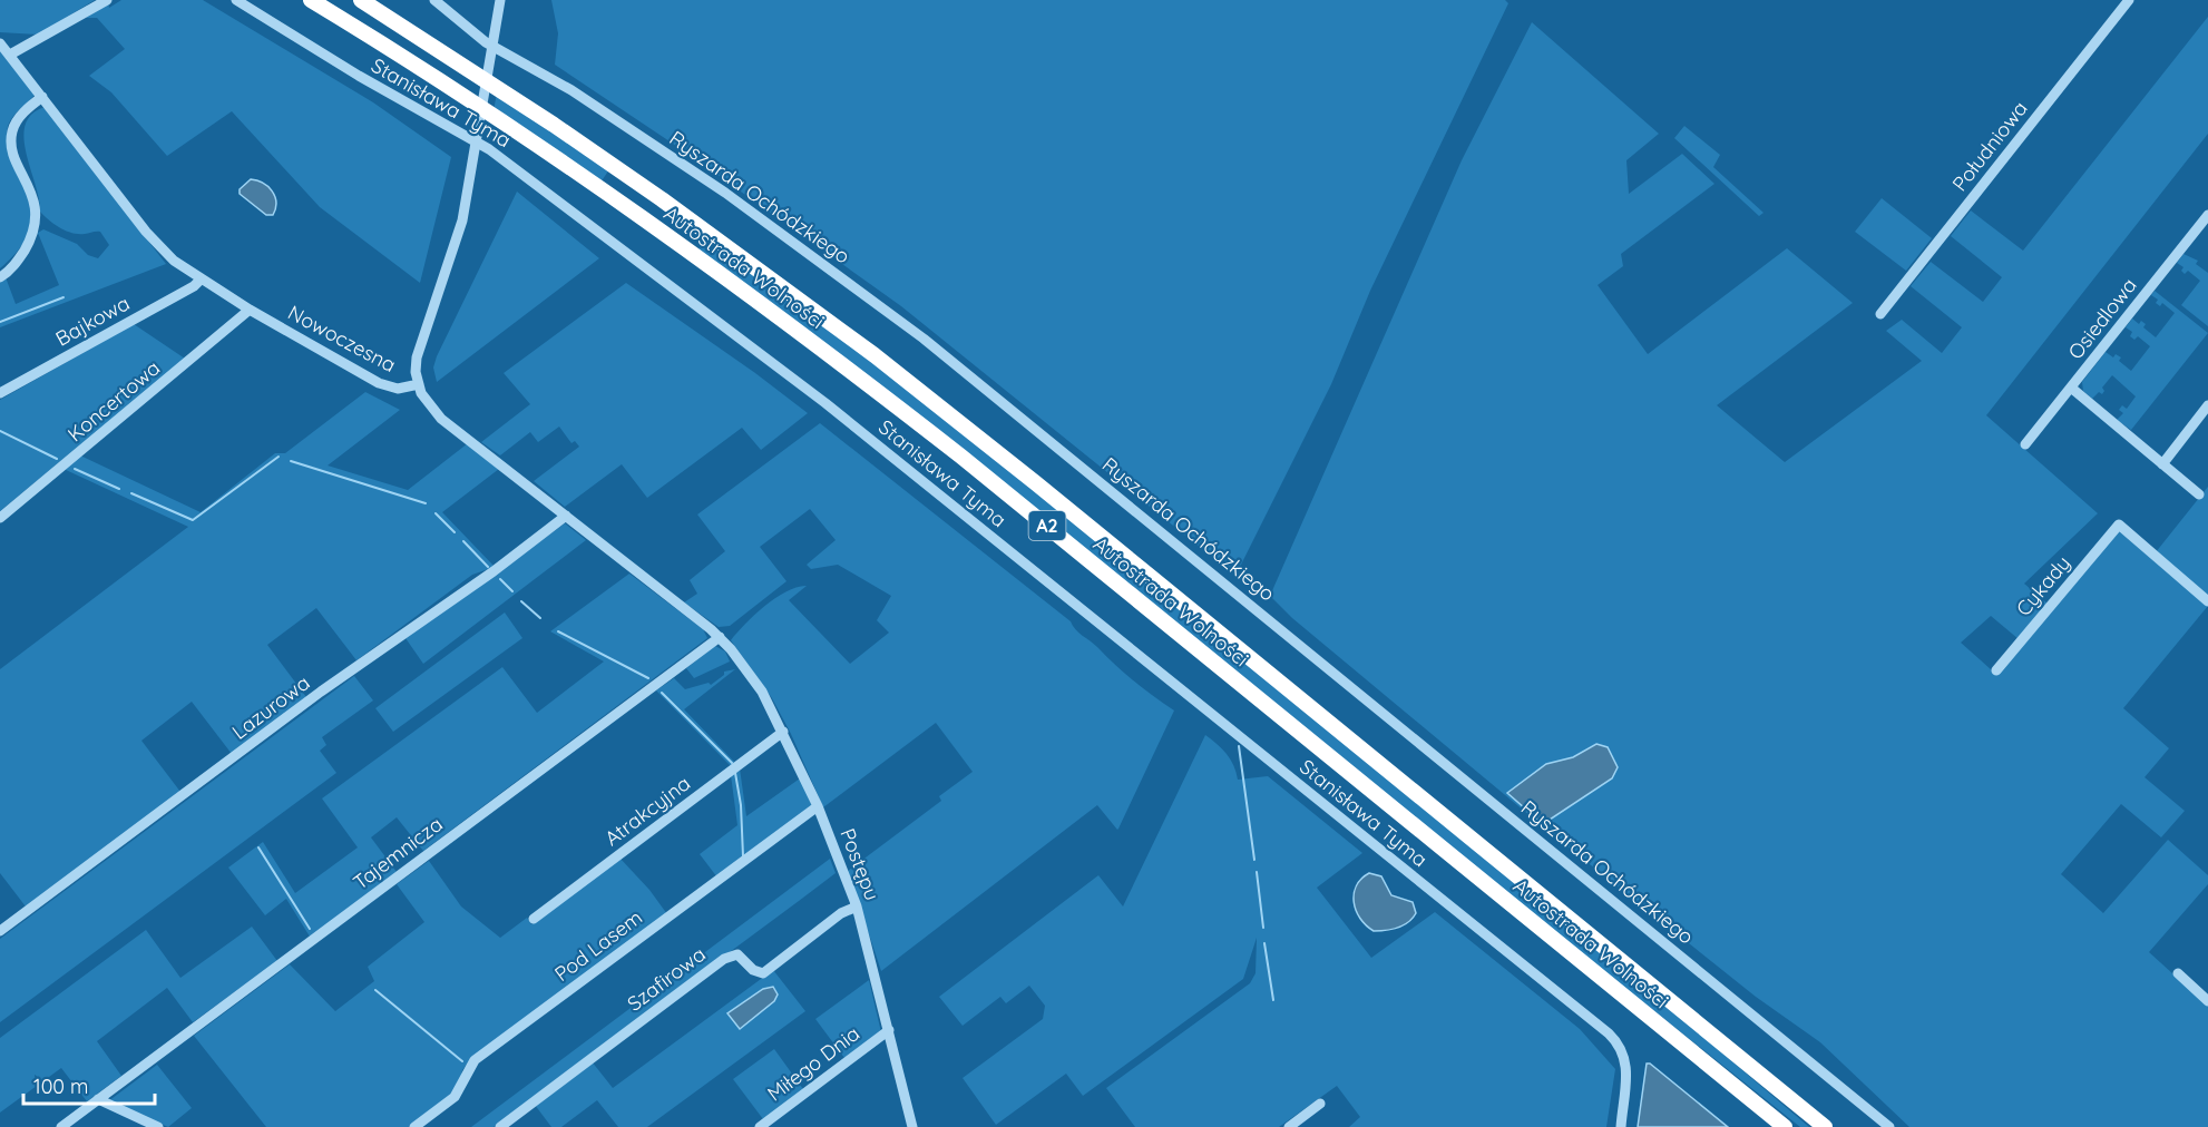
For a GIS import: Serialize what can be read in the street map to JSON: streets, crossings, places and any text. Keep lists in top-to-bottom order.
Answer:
{
  "streets": {
    "highway": ["Autostrada Wolności", "A2"],
    "street": [
      "Stanisława Tyma",
      "Południowa",
      "Ryszarda Ochódzkiego",
      "Osiedlowa",
      "Bajkowa",
      "Nowoczesna",
      "Koncertowa",
      "Cykady",
      "Lazurowa",
      "Atrakcyjna",
      "Tajemnicza",
      "Postępu",
      "Pod Lasem",
      "Szafirowa",
      "Miłego Dnia"
    ]
  },
  "crossings": [
    ["Bajkowa", "Nowoczesna"],
    ["Nowoczesna", "Koncertowa"],
    ["Nowoczesna", "Lazurowa"],
    ["Nowoczesna", "Tajemnicza"],
    ["Nowoczesna", "Postępu"],
    ["Atrakcyjna", "Postępu"],
    ["Tajemnicza", "Postępu"],
    ["Postępu", "Pod Lasem"],
    ["Postępu", "Szafirowa"],
    ["Postępu", "Miłego Dnia"]
  ],
  "scale_bar": "100 m"
}
